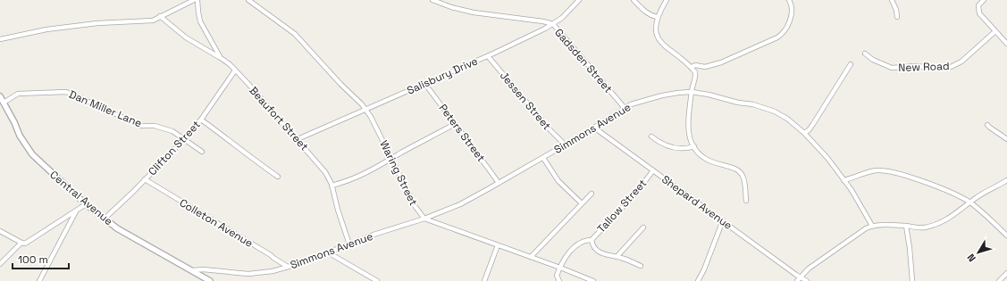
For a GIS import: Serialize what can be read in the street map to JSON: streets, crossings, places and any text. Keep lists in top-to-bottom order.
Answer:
{
  "streets": {
    "street": [
      "Gadsden Street",
      "New Road",
      "Salisbury Drive",
      "Jessen Street",
      "Dan Miller Lane",
      "Beaufort Street",
      "Simmons Avenue",
      "Peters Street",
      "Clifton Street",
      "Waring Street",
      "Central Avenue",
      "Shepard Avenue",
      "Tallow Street",
      "Colleton Avenue"
    ]
  },
  "crossings": [
    ["Gadsden Street", "Salisbury Drive"],
    ["Gadsden Street", "Simmons Avenue"],
    ["Salisbury Drive", "Jessen Street"],
    ["Salisbury Drive", "Beaufort Street"],
    ["Salisbury Drive", "Peters Street"],
    ["Salisbury Drive", "Waring Street"],
    ["Jessen Street", "Simmons Avenue"],
    ["Dan Miller Lane", "Clifton Street"],
    ["Dan Miller Lane", "Central Avenue"],
    ["Beaufort Street", "Simmons Avenue"],
    ["Beaufort Street", "Clifton Street"],
    ["Simmons Avenue", "Peters Street"],
    ["Simmons Avenue", "Waring Street"],
    ["Simmons Avenue", "Central Avenue"],
    ["Simmons Avenue", "Shepard Avenue"],
    ["Simmons Avenue", "Colleton Avenue"],
    ["Clifton Street", "Central Avenue"],
    ["Clifton Street", "Colleton Avenue"],
    ["Shepard Avenue", "Tallow Street"]
  ],
  "scale_bar": "100 m",
  "north": "bottom left"
}
